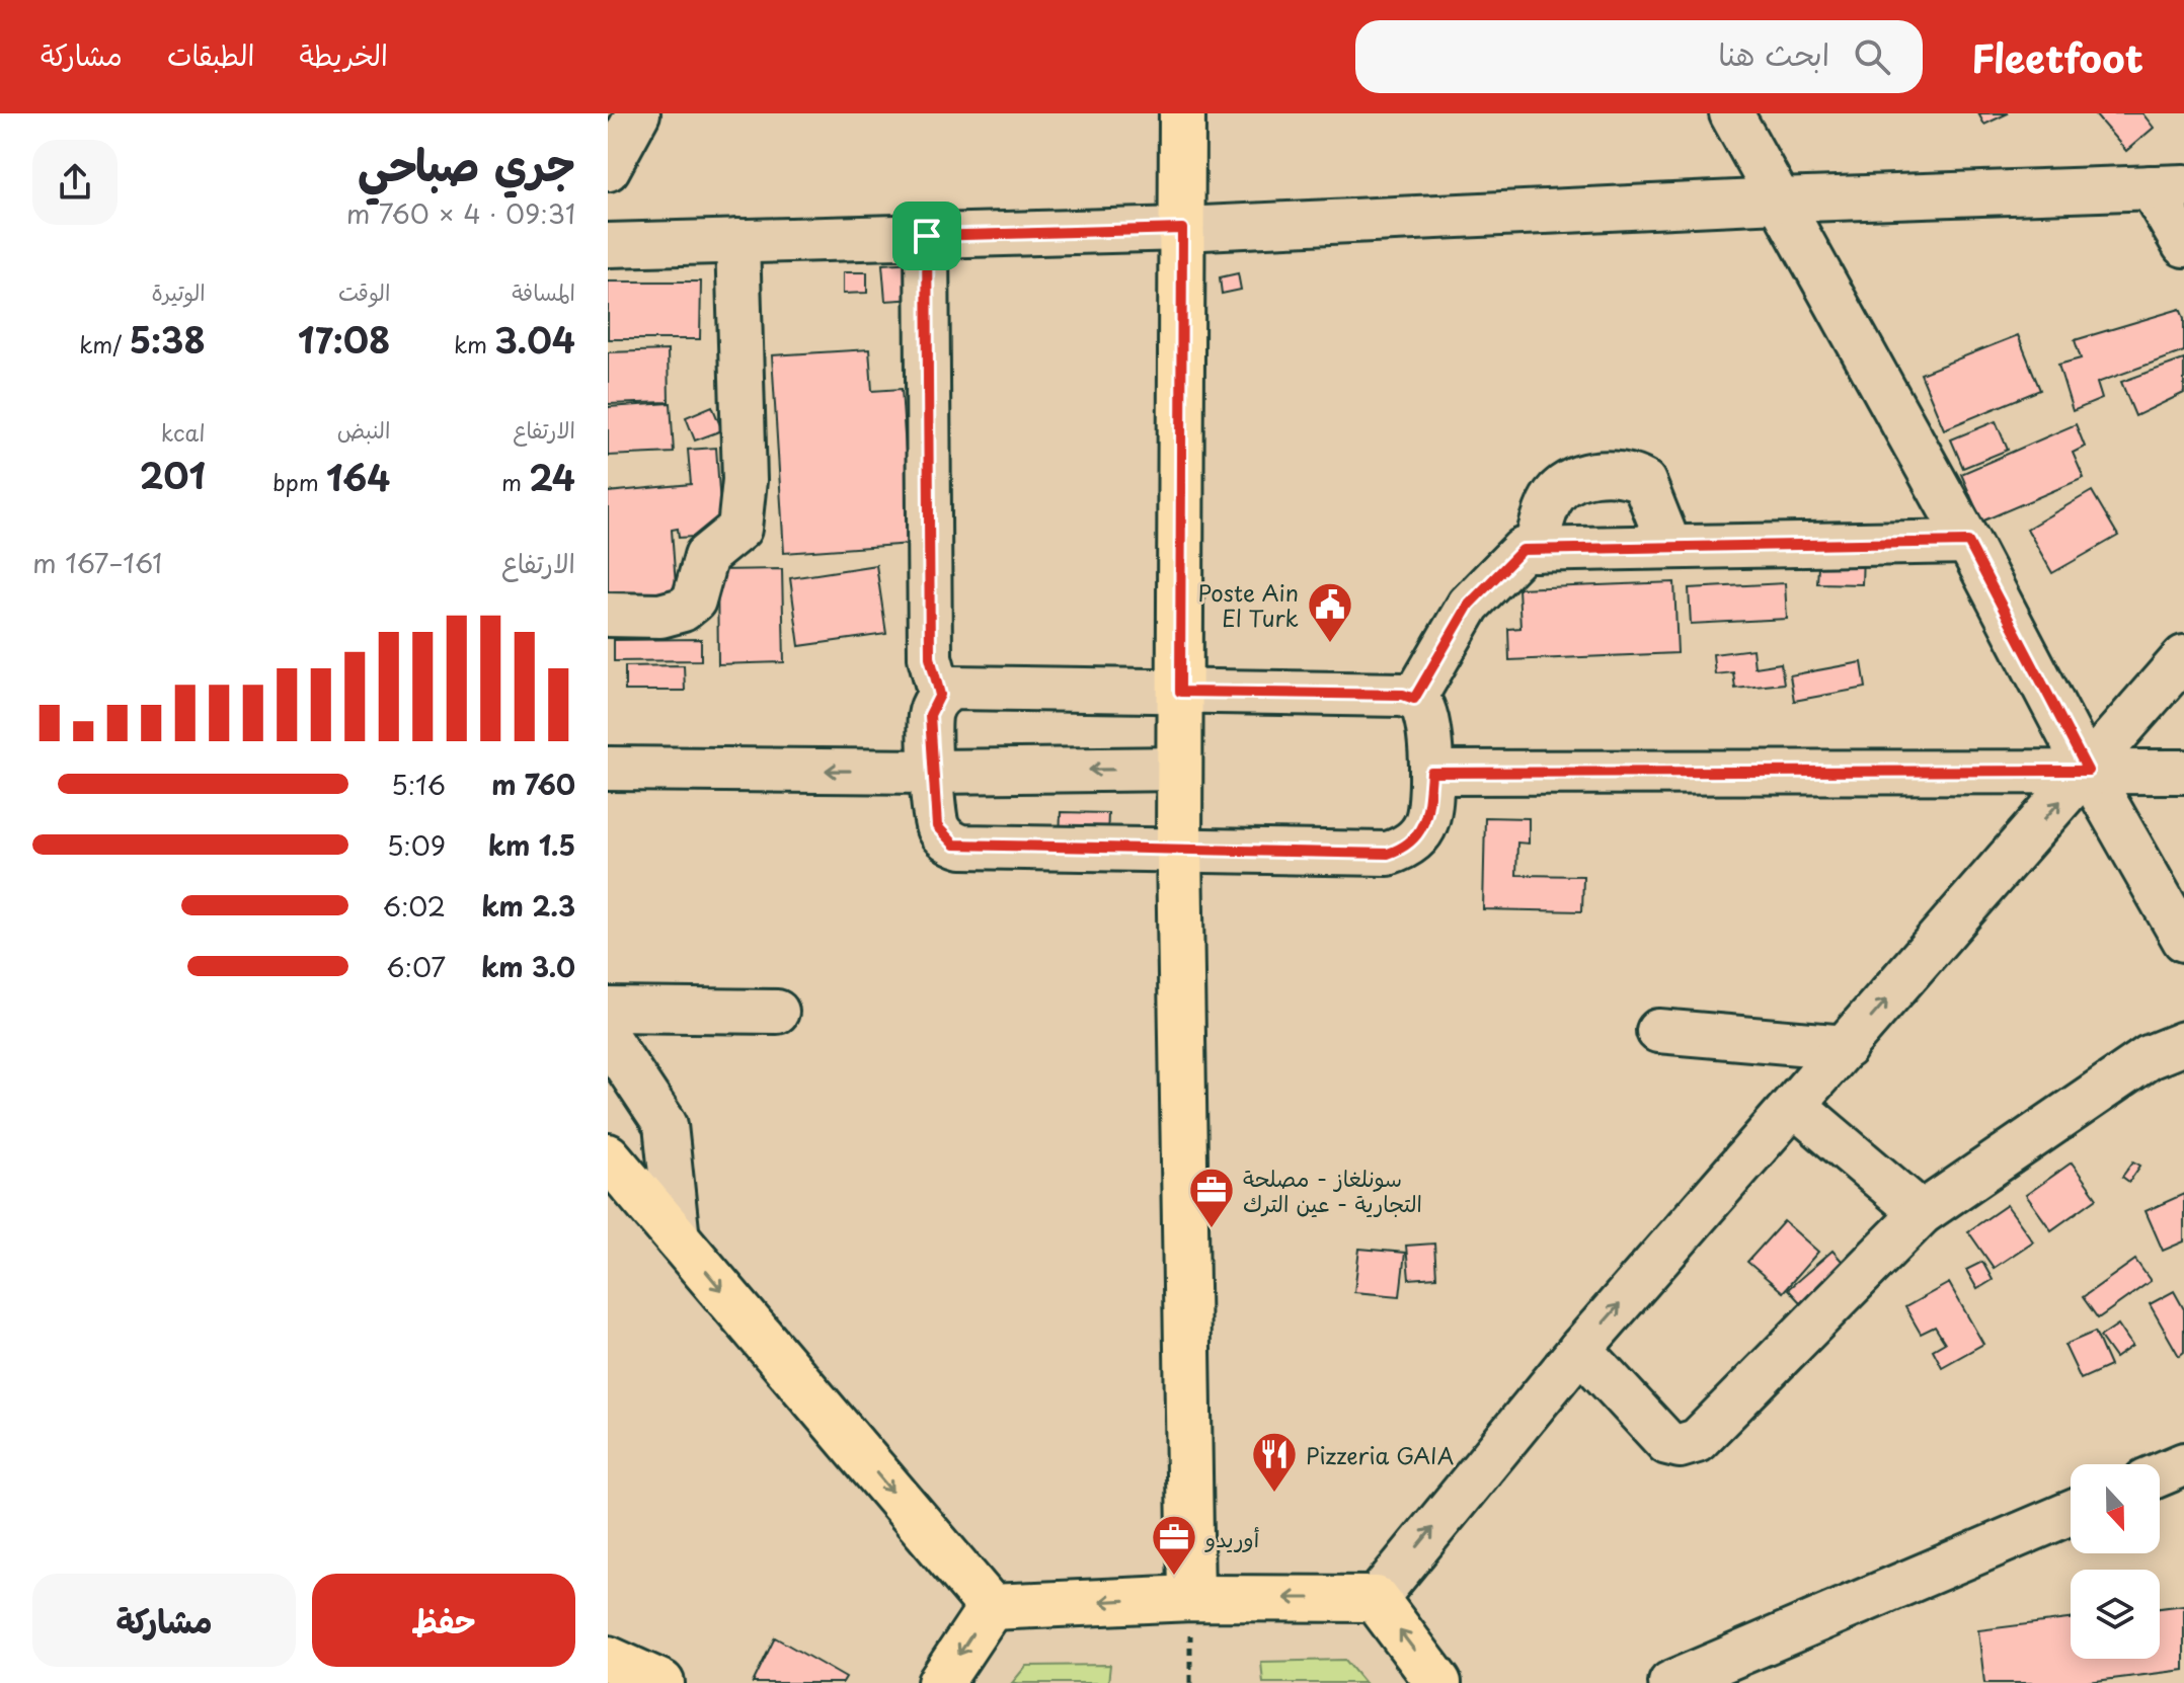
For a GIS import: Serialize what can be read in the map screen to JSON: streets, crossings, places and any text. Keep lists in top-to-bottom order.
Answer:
{
  "places": {
    "public building": ["Poste Ain El Turk"],
    "office": ["سونلغاز - مصلحة التجارية - عين الترك", "أوريدو"],
    "restaurant": ["Pizzeria GAIA"]
  },
  "north": "bottom",
  "page": {
    "header": "Fleetfoot",
    "search": "ابحث هنا",
    "nav": ["الخريطة", "الطبقات", "مشاركة"],
    "heading": ["جري صباحي", "09:31 · 4 × 760 m"],
    "stats": [
      ["المسافة", "3.04 km"],
      ["الوقت", "17:08"],
      ["الوتيرة", "5:38 /km"],
      ["الارتفاع", "24 m"],
      ["النبض", "164 bpm"],
      ["kcal", "201"]
    ],
    "chart": ["الارتفاع", "161–167 m"],
    "list": [
      {
        "name": "760 m",
        "note": "5:16"
      },
      {
        "name": "1.5 km",
        "note": "5:09"
      },
      {
        "name": "2.3 km",
        "note": "6:02"
      },
      {
        "name": "3.0 km",
        "note": "6:07"
      }
    ],
    "buttons": ["حفظ", "مشاركة"]
  }
}
